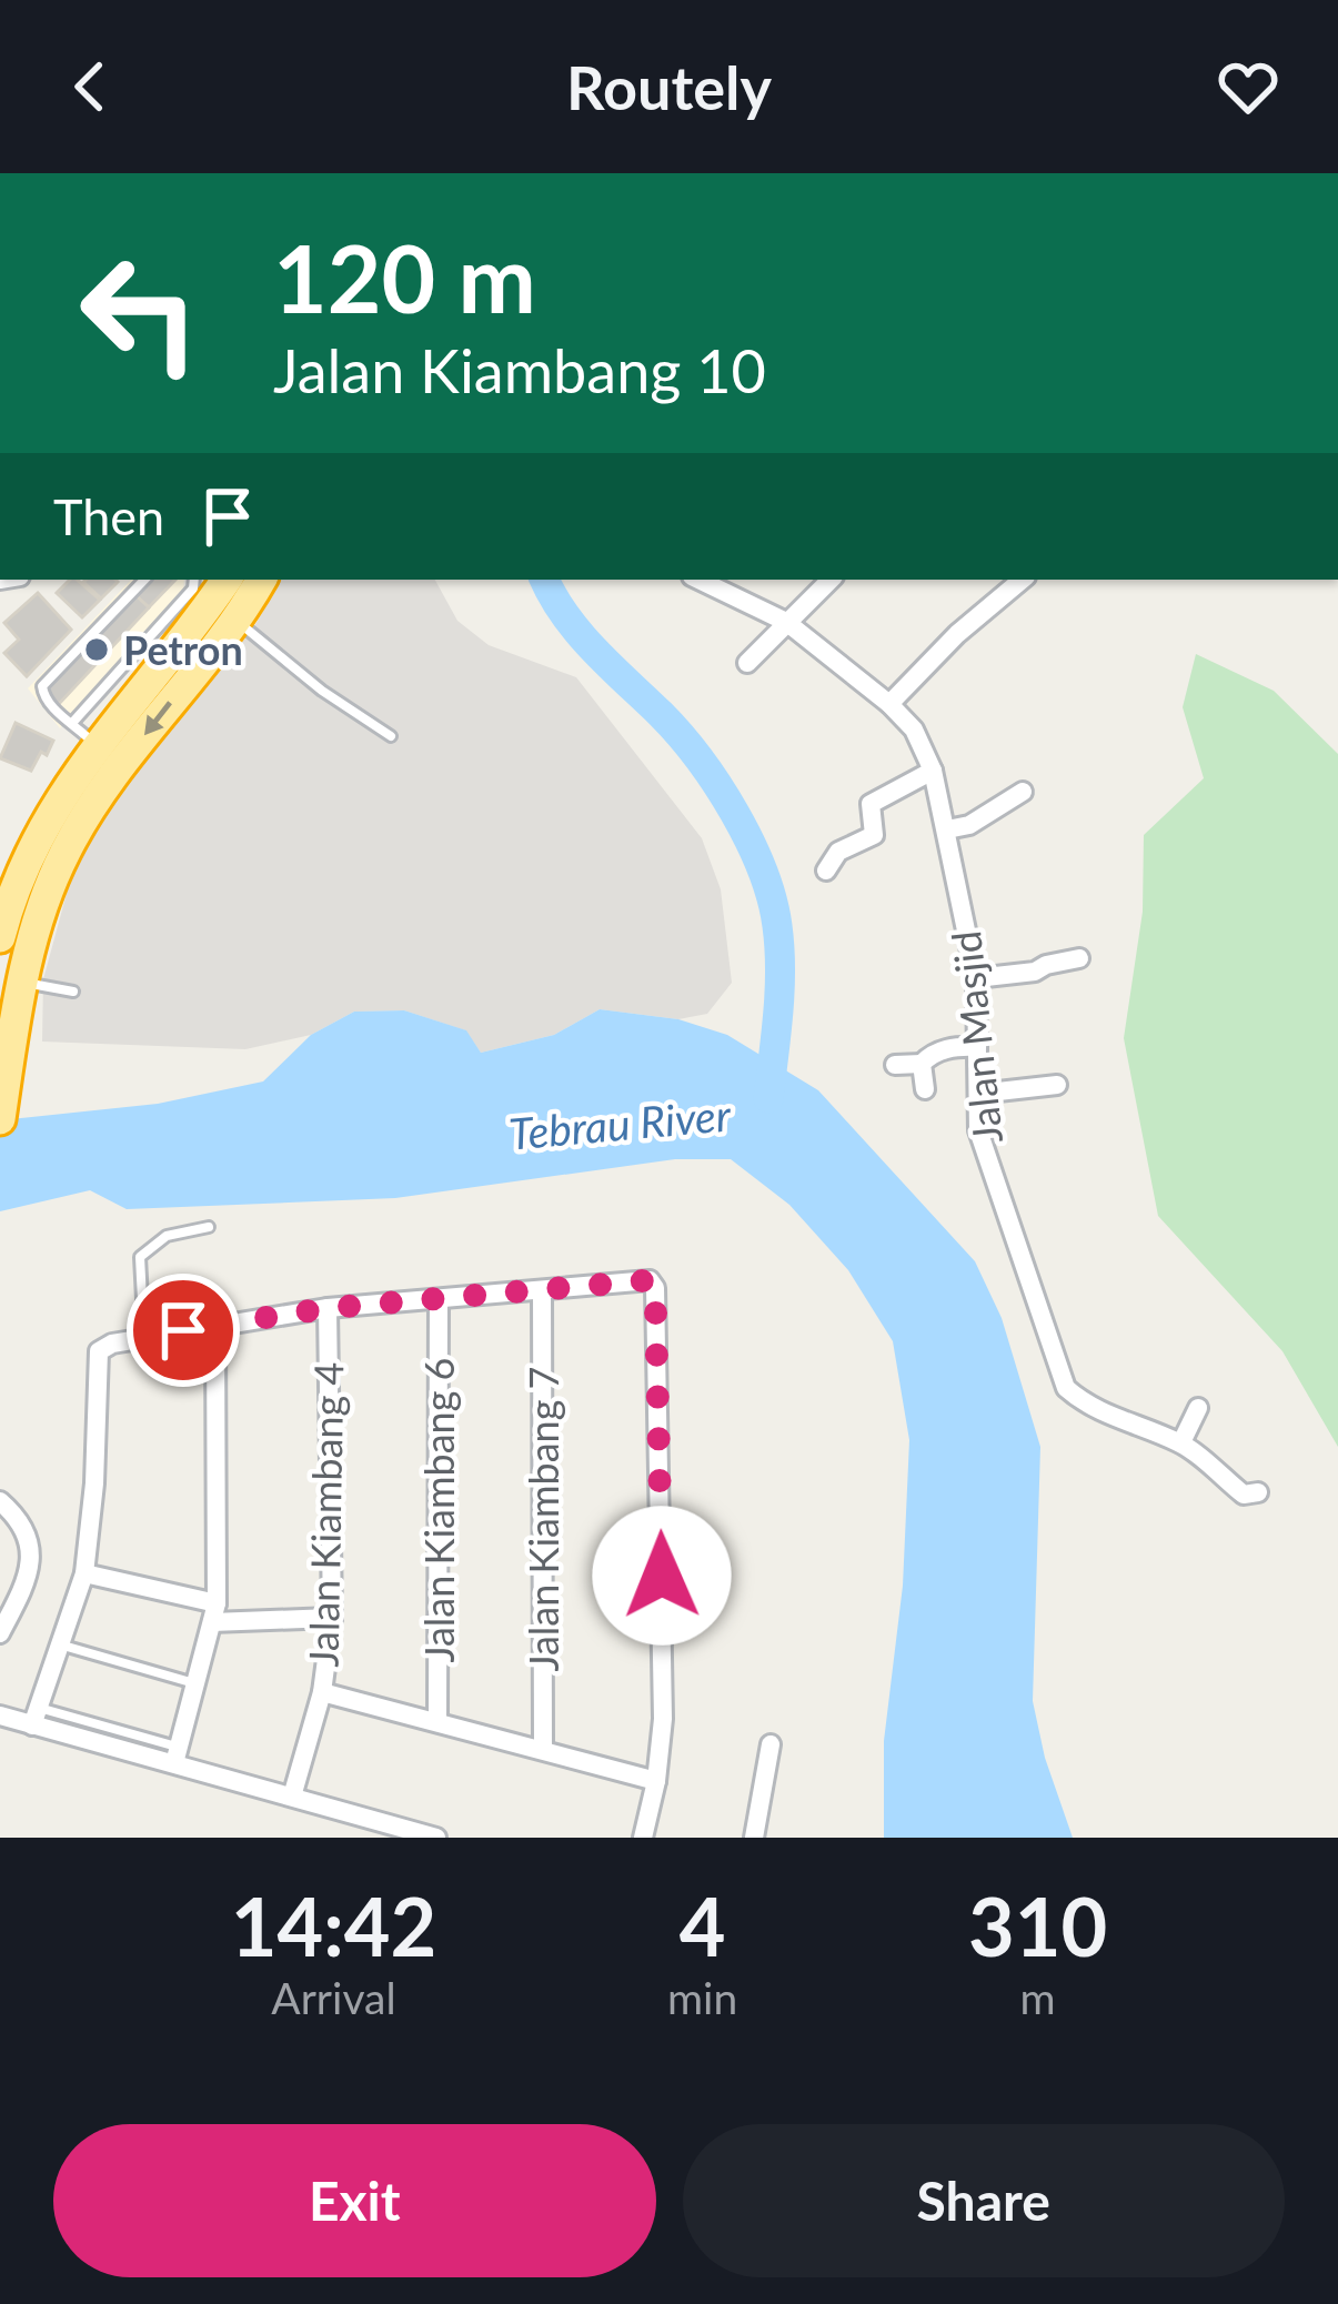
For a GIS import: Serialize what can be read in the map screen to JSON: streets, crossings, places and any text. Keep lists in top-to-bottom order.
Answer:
{
  "streets": {
    "street": [
      "Jalan Masjid",
      "Jalan Kiambang 6",
      "Jalan Kiambang 4",
      "Jalan Kiambang 7"
    ]
  },
  "water": ["Tebrau River"],
  "places": ["Petron"],
  "page": {
    "header": "Routely",
    "turn": ["120 m", "Jalan Kiambang 10"],
    "then": "Then",
    "eta": [
      "14:42",
      "Arrival",
      "4",
      "min",
      "310",
      "m"
    ],
    "buttons": ["Exit", "Share"]
  }
}
